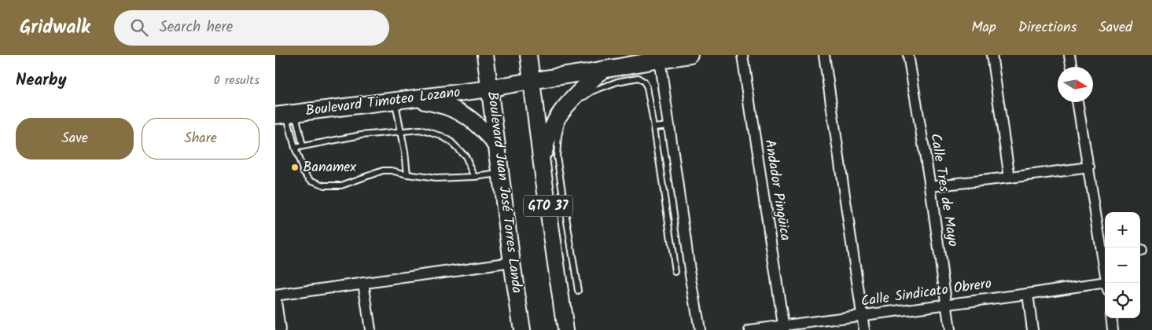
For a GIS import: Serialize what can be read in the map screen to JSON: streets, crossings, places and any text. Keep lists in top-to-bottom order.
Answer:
{
  "streets": {
    "main road": ["Boulevard Timoteo Lozano", "Boulevard Juan José Torres Landa", "GTO 37"],
    "street": ["Andador Pingüica", "Calle Tres de Mayo", "Calle Sindicato Obrero"]
  },
  "crossings": [
    ["Boulevard Timoteo Lozano", "Boulevard Juan José Torres Landa"],
    ["Boulevard Timoteo Lozano", "GTO 37"],
    ["Andador Pingüica", "Calle Sindicato Obrero"],
    ["Calle Tres de Mayo", "Calle Sindicato Obrero"]
  ],
  "places": ["Banamex"],
  "north": "right",
  "page": {
    "header": "Gridwalk",
    "search": "Search here",
    "nav": ["Map", "Directions", "Saved"],
    "heading": ["Nearby", "0 results"],
    "buttons": ["Save", "Share"],
    "map_buttons": ["+", "−"]
  }
}
